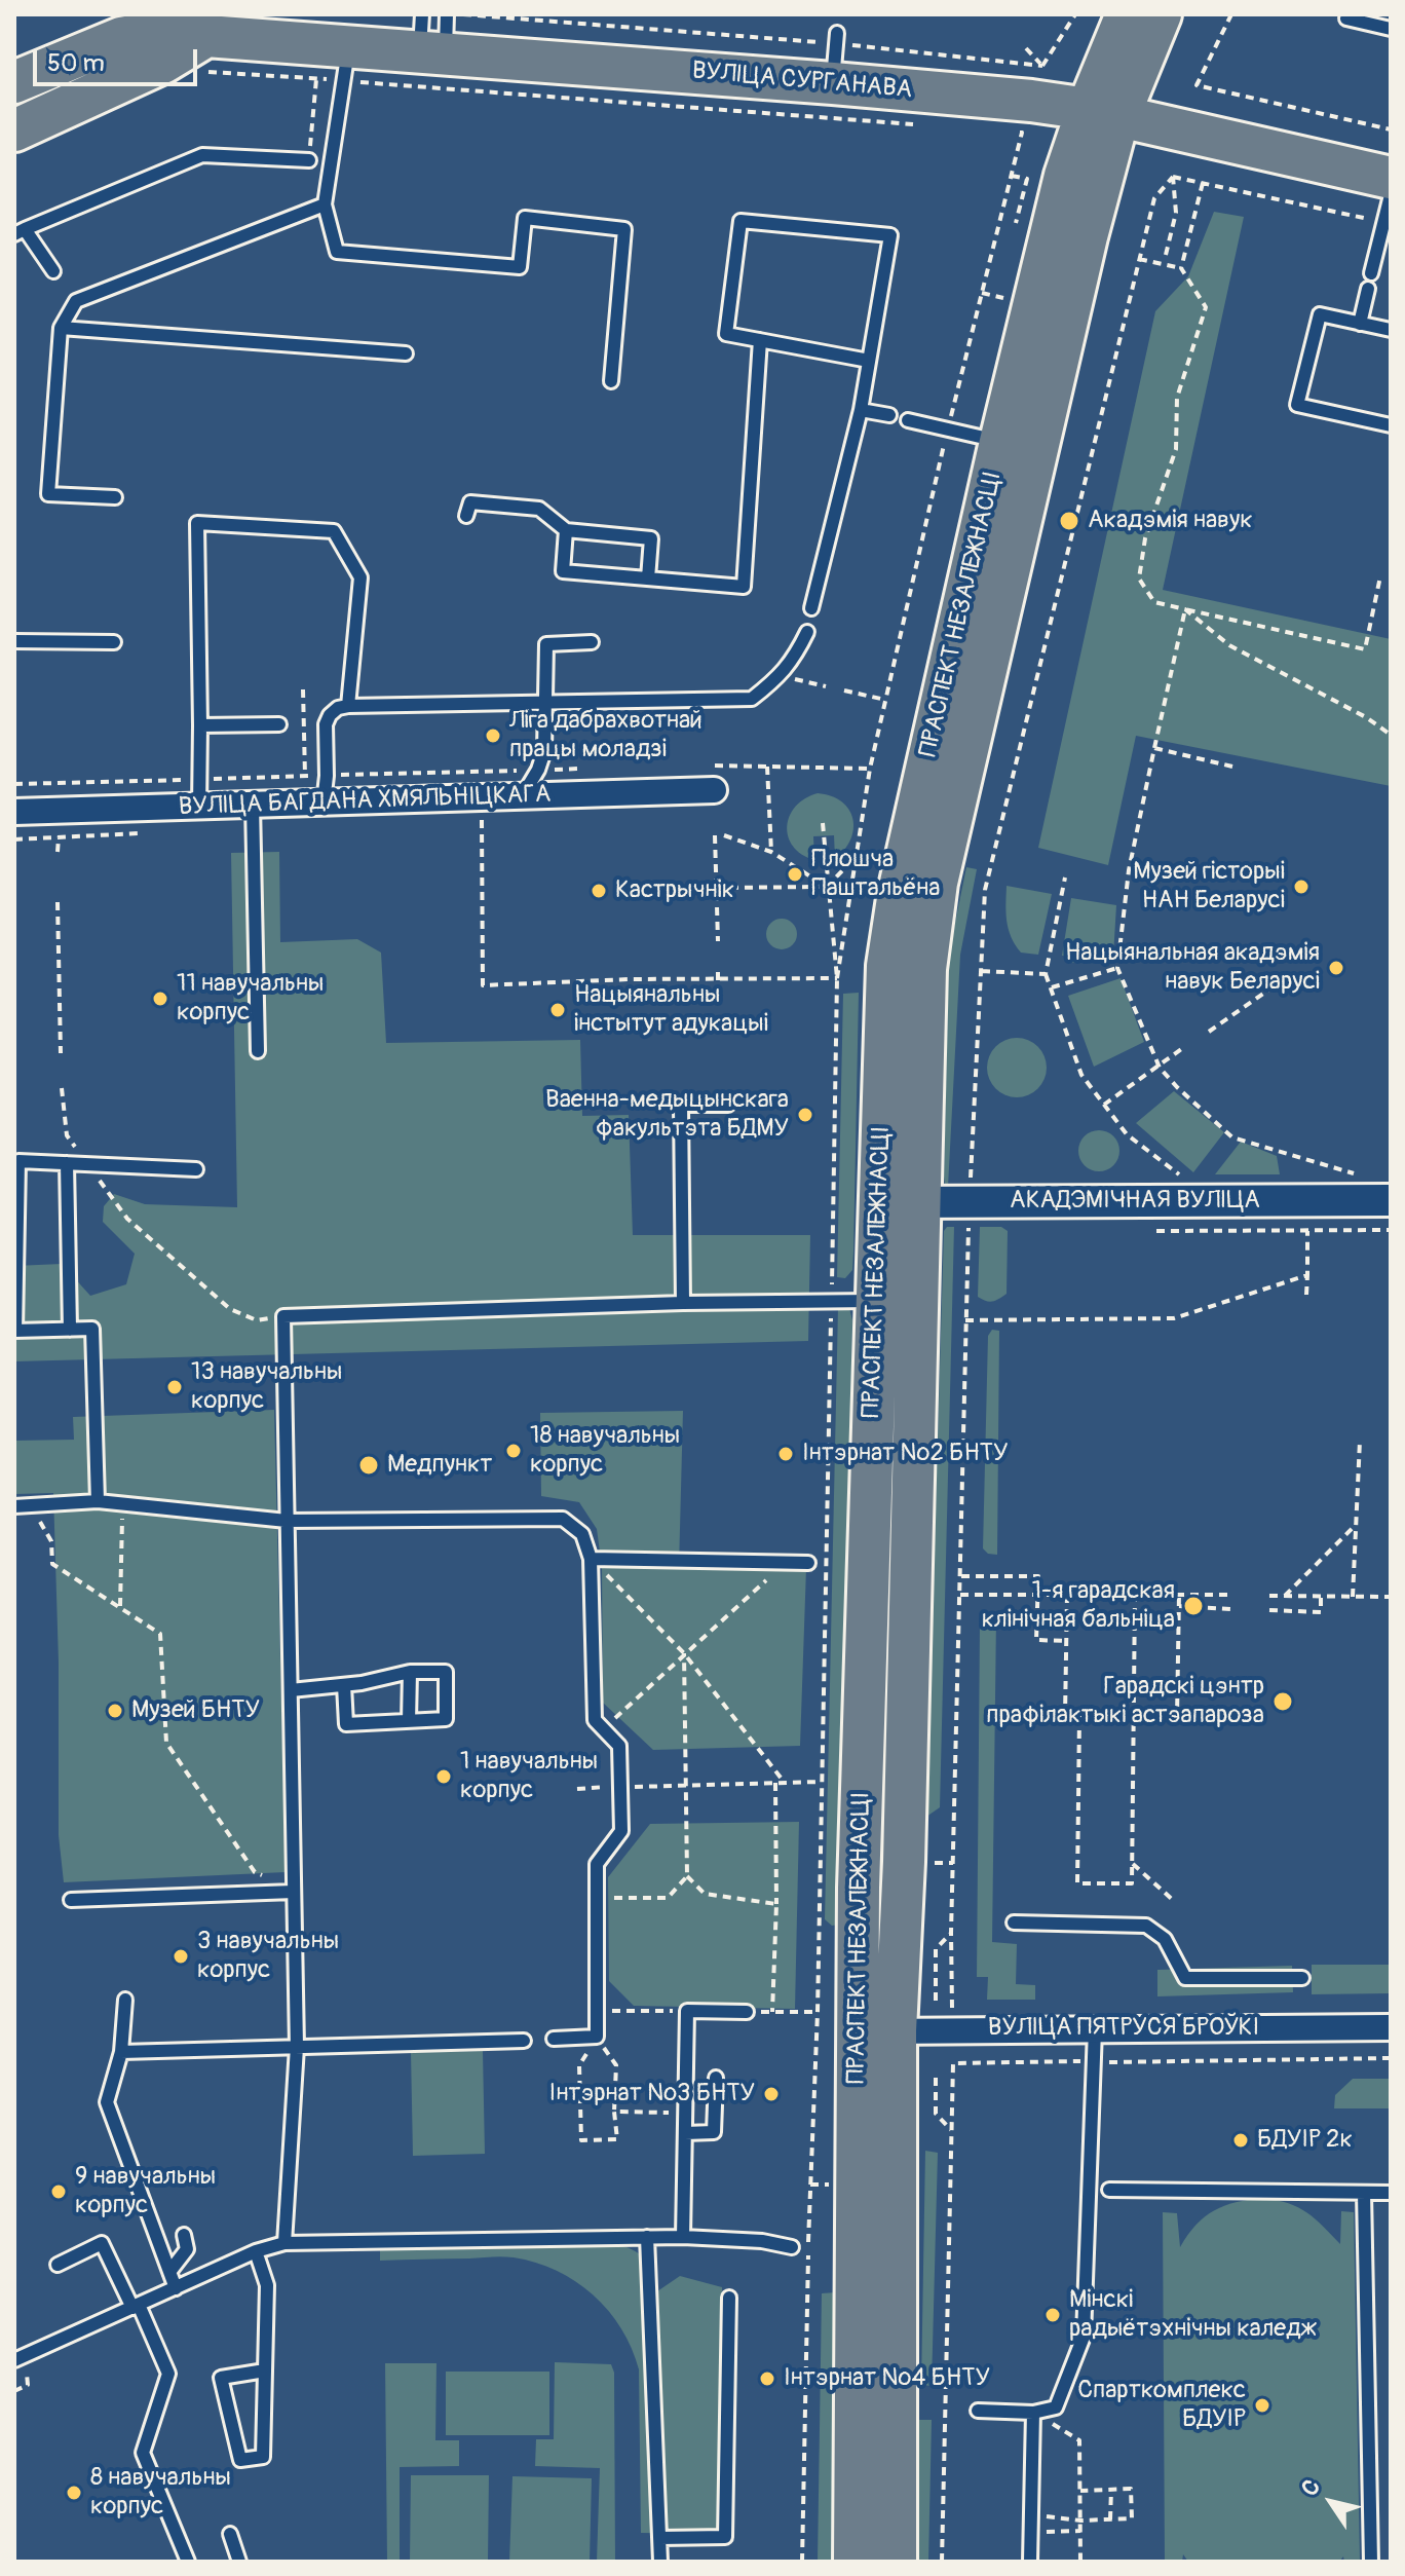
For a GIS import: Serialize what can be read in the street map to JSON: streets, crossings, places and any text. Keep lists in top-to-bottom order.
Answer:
{
  "streets": {
    "main road": ["ВУЛІЦА СУРГАНАВА", "ПРАСПЕКТ НЕЗАЛЕЖНАСЦІ"],
    "street": ["ВУЛІЦА БАГДАНА ХМЯЛЬНІЦКАГА", "АКАДЭМІЧНАЯ ВУЛІЦА", "ВУЛІЦА ПЯТРУСЯ БРОЎКІ"]
  },
  "crossings": [
    ["ВУЛІЦА СУРГАНАВА", "ПРАСПЕКТ НЕЗАЛЕЖНАСЦІ"],
    ["ПРАСПЕКТ НЕЗАЛЕЖНАСЦІ", "АКАДЭМІЧНАЯ ВУЛІЦА"],
    ["ПРАСПЕКТ НЕЗАЛЕЖНАСЦІ", "ВУЛІЦА ПЯТРУСЯ БРОЎКІ"]
  ],
  "places": [
    "Акадэмія навук",
    "Ліга дабрахвотнай працы моладзі",
    "Плошча Паштальёна",
    "Музей гісторыі НАН Беларусі",
    "Кастрычнік",
    "Нацыянальная акадэмія навук Беларусі",
    "11 навучальны корпус",
    "Нацыянальны інстытут адукацыі",
    "Ваенна-медыцынскага факультэта БДМУ",
    "13 навучальны корпус",
    "18 навучальны корпус",
    "Інтэрнат №2 БНТУ",
    "Медпункт",
    "1-я гарадская клінічная бальніца",
    "Гарадскі цэнтр прафілактыкі астэапароза",
    "Музей БНТУ",
    "1 навучальны корпус",
    "3 навучальны корпус",
    "Інтэрнат №3 БНТУ",
    "БДУІР 2к",
    "9 навучальны корпус",
    "Мінскі радыётэхнічны каледж",
    "Інтэрнат №4 БНТУ",
    "Спарткомплекс БДУІР",
    "8 навучальны корпус"
  ],
  "scale_bar": "50 m",
  "north": "top left"
}
